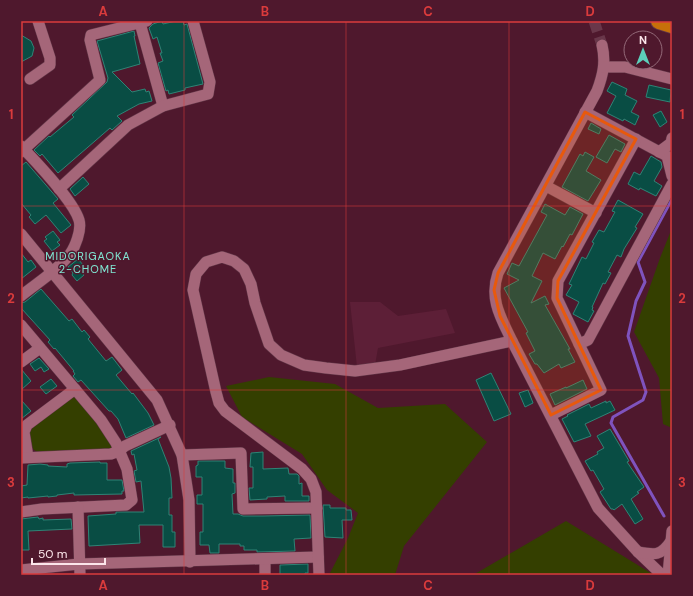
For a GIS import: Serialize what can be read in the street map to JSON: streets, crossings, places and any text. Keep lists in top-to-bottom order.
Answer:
{
  "districts": ["MIDORIGAOKA 2-CHOME"],
  "scale_bar": "50 m",
  "north": "top",
  "grid": {
    "columns": [
      "A",
      "B",
      "C",
      "D"
    ],
    "rows": ["1", "2", "3"]
  }
}
